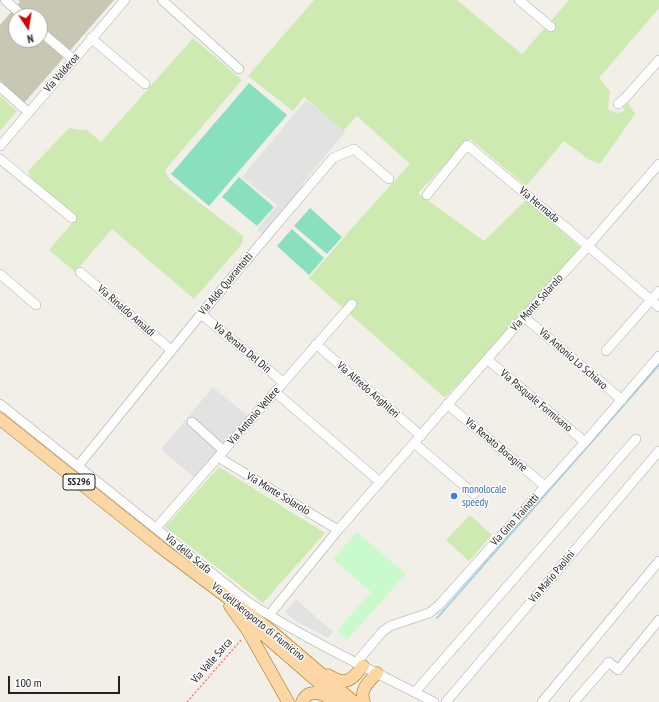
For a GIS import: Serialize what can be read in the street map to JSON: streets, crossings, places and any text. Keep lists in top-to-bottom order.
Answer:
{
  "streets": {
    "main road": ["SS296", "Via dell'Aeroporto di Fiumicino"],
    "street": [
      "Via Valderoa",
      "Via Hermada",
      "Via Aldo Quarantotti",
      "Via Monte Solarolo",
      "Via Rinaldo Amaldi",
      "Via Renato Del Din",
      "Via Antonio Lo Schiavo",
      "Via Alfredo Anghileri",
      "Via Pasquale Formisano",
      "Via Antonio Vellere",
      "Via Renato Boragine",
      "Via Gino Trainotti",
      "Via della Scafa",
      "Via Mario Paolini"
    ],
    "path": ["Via Valle Sarca"]
  },
  "crossings": [
    ["Via Hermada", "Via Monte Solarolo"],
    ["Via Aldo Quarantotti", "Via Rinaldo Amaldi"],
    ["Via Aldo Quarantotti", "Via Renato Del Din"],
    ["Via Aldo Quarantotti", "Via della Scafa"],
    ["Via Monte Solarolo", "Via Antonio Lo Schiavo"],
    ["Via Monte Solarolo", "Via Alfredo Anghileri"],
    ["Via Monte Solarolo", "Via Pasquale Formisano"],
    ["Via Monte Solarolo", "Via Antonio Vellere"],
    ["Via Monte Solarolo", "Via Renato Boragine"],
    ["Via Monte Solarolo", "Via della Scafa"],
    ["Via Renato Del Din", "Via Antonio Vellere"],
    ["Via Antonio Lo Schiavo", "Via Gino Trainotti"],
    ["Via Alfredo Anghileri", "Via Antonio Vellere"],
    ["Via Pasquale Formisano", "Via Gino Trainotti"],
    ["Via Antonio Vellere", "Via della Scafa"],
    ["Via Renato Boragine", "Via Gino Trainotti"],
    ["Via Gino Trainotti", "Via della Scafa"]
  ],
  "places": ["monolocale speedy"],
  "scale_bar": "100 m",
  "north": "bottom"
}
